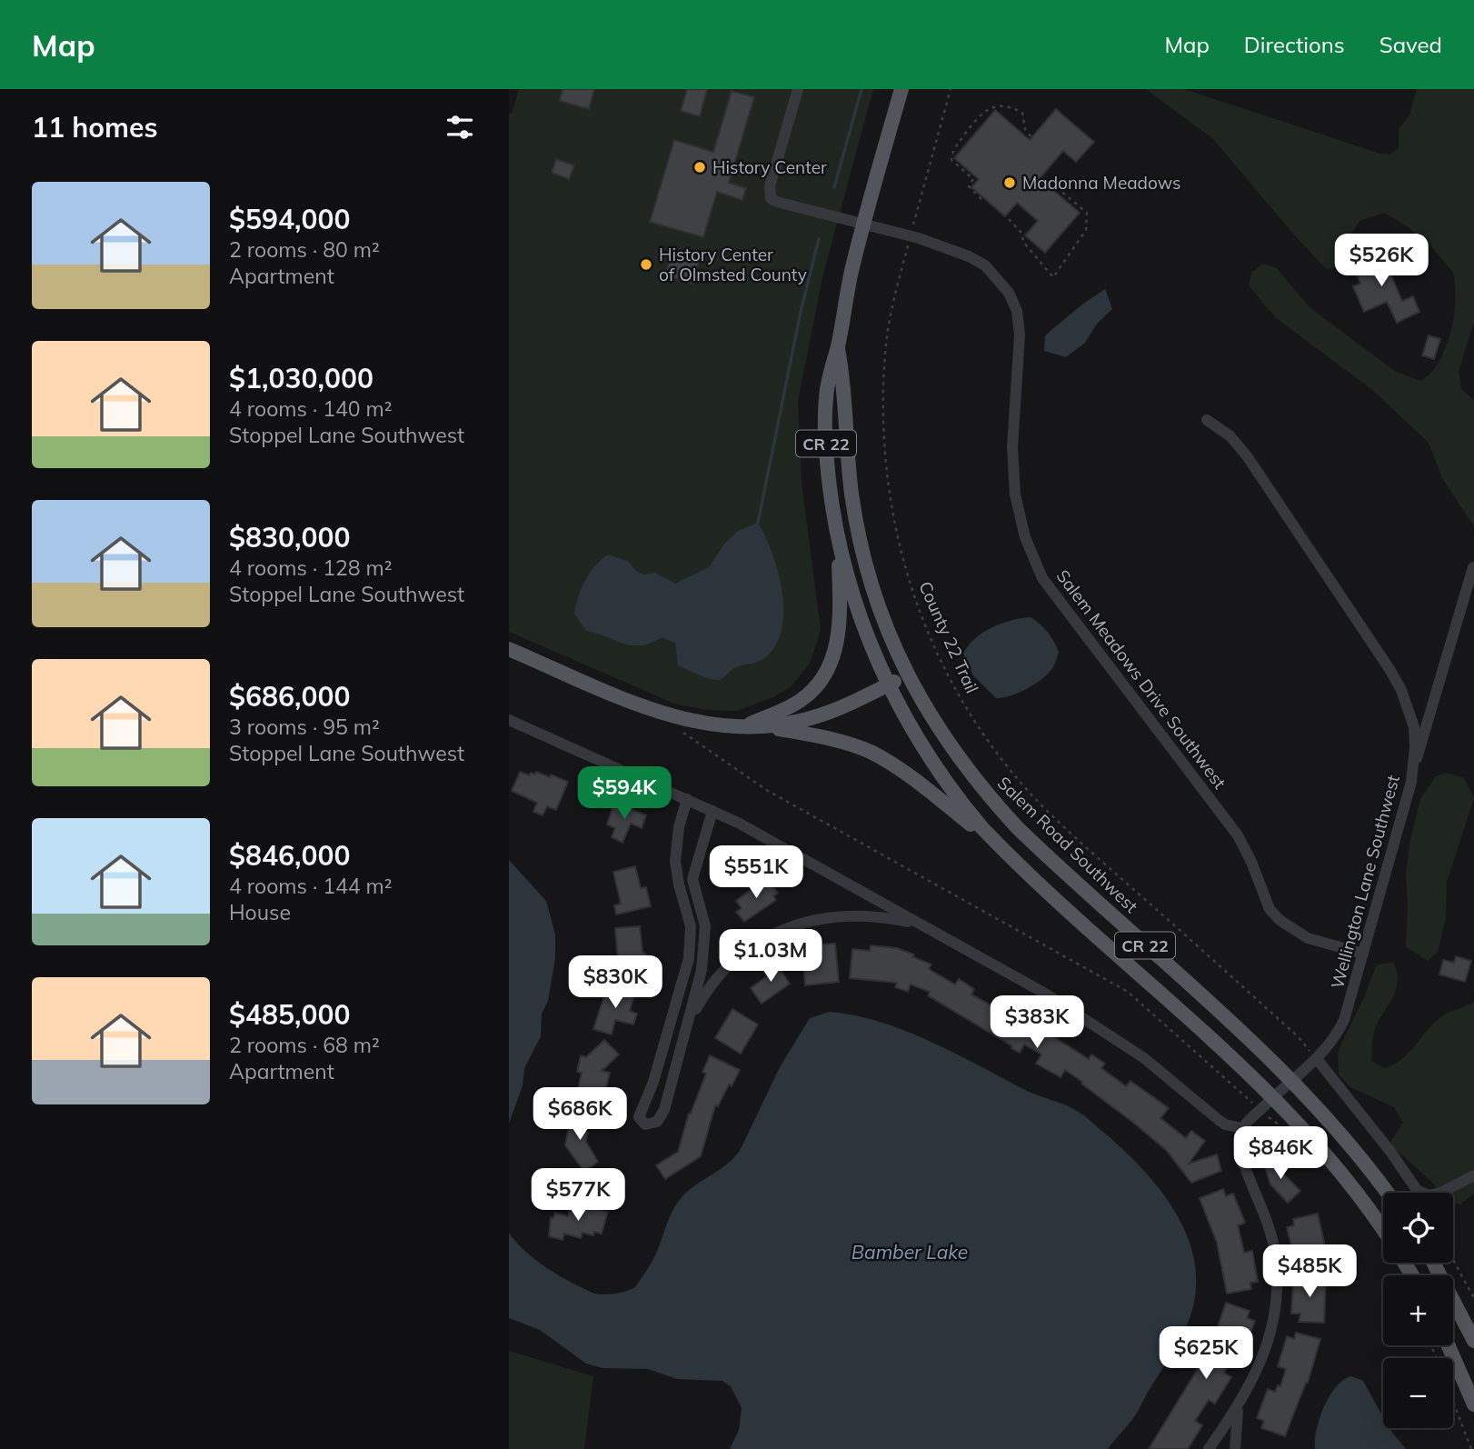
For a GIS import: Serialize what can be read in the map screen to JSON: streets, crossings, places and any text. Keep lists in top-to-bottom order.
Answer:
{
  "streets": {
    "main road": ["CR 22", "Salem Road Southwest"],
    "street": ["Salem Meadows Drive Southwest", "Wellington Lane Southwest"],
    "path": ["County 22 Trail"]
  },
  "crossings": [
    ["CR 22", "Salem Meadows Drive Southwest"],
    ["CR 22", "Salem Road Southwest"],
    ["County 22 Trail", "Salem Meadows Drive Southwest"],
    ["County 22 Trail", "Wellington Lane Southwest"],
    ["Salem Meadows Drive Southwest", "Wellington Lane Southwest"],
    ["Salem Road Southwest", "Wellington Lane Southwest"]
  ],
  "water": ["Bamber Lake"],
  "places": ["History Center", "Madonna Meadows", "History Center of Olmsted County"],
  "page": {
    "header": "Map",
    "nav": ["Map", "Directions", "Saved"],
    "heading": "11 homes",
    "list": [
      {
        "name": "$594,000",
        "note": "2 rooms · 80 m² · Apartment"
      },
      {
        "name": "$1,030,000",
        "note": "4 rooms · 140 m² · Stoppel Lane Southwest"
      },
      {
        "name": "$830,000",
        "note": "4 rooms · 128 m² · Stoppel Lane Southwest"
      },
      {
        "name": "$686,000",
        "note": "3 rooms · 95 m² · Stoppel Lane Southwest"
      },
      {
        "name": "$846,000",
        "note": "4 rooms · 144 m² · House"
      },
      {
        "name": "$485,000",
        "note": "2 rooms · 68 m² · Apartment"
      }
    ],
    "price": [
      "$526K",
      "$594K",
      "$551K",
      "$1.03M",
      "$830K",
      "$383K",
      "$686K",
      "$846K",
      "$577K",
      "$485K",
      "$625K"
    ],
    "map_buttons": ["+", "−"]
  }
}
